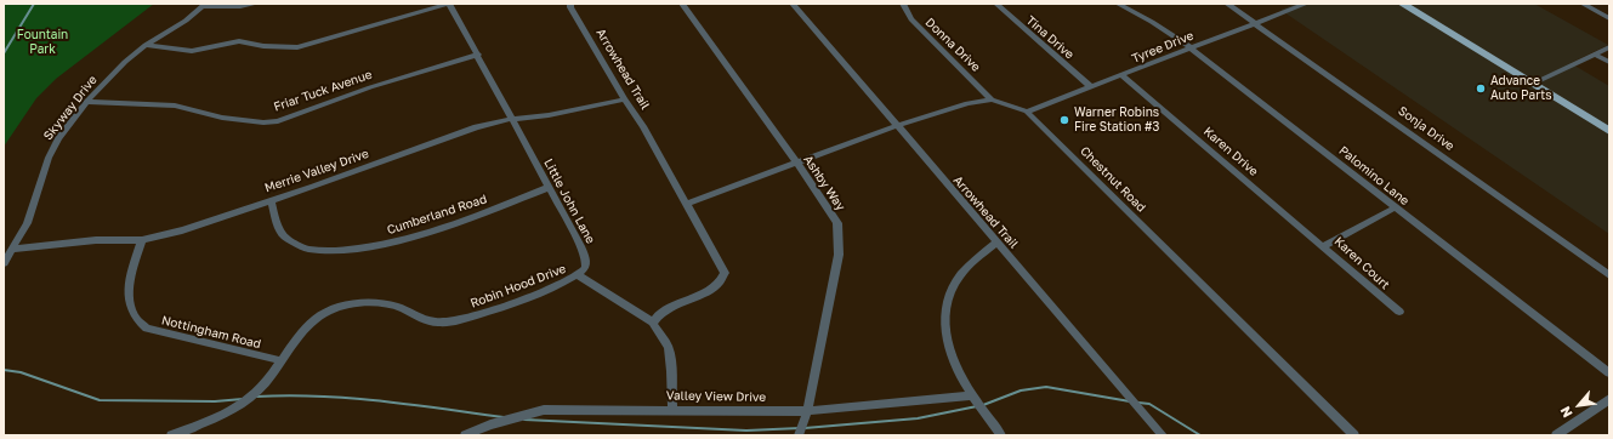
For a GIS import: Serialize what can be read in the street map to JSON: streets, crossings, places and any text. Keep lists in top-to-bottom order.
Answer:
{
  "streets": {
    "street": [
      "Tina Drive",
      "Donna Drive",
      "Tyree Drive",
      "Arrowhead Trail",
      "Friar Tuck Avenue",
      "Skyway Drive",
      "Sonja Drive",
      "Karen Drive",
      "Merrie Valley Drive",
      "Palomino Lane",
      "Chestnut Road",
      "Ashby Way",
      "Little John Lane",
      "Cumberland Road",
      "Karen Court",
      "Robin Hood Drive",
      "Nottingham Road",
      "Valley View Drive"
    ]
  },
  "crossings": [
    ["Tina Drive", "Tyree Drive"],
    ["Donna Drive", "Chestnut Road"],
    ["Tyree Drive", "Sonja Drive"],
    ["Tyree Drive", "Karen Drive"],
    ["Tyree Drive", "Palomino Lane"],
    ["Tyree Drive", "Chestnut Road"],
    ["Arrowhead Trail", "Merrie Valley Drive"],
    ["Arrowhead Trail", "Chestnut Road"],
    ["Friar Tuck Avenue", "Skyway Drive"],
    ["Friar Tuck Avenue", "Little John Lane"],
    ["Skyway Drive", "Merrie Valley Drive"],
    ["Karen Drive", "Karen Court"],
    ["Merrie Valley Drive", "Little John Lane"],
    ["Merrie Valley Drive", "Cumberland Road"],
    ["Merrie Valley Drive", "Nottingham Road"],
    ["Palomino Lane", "Karen Court"],
    ["Chestnut Road", "Ashby Way"],
    ["Ashby Way", "Valley View Drive"],
    ["Little John Lane", "Cumberland Road"],
    ["Little John Lane", "Robin Hood Drive"],
    ["Robin Hood Drive", "Nottingham Road"]
  ],
  "parks": ["Fountain Park"],
  "places": ["Advance Auto Parts", "Warner Robins Fire Station #3"],
  "north": "bottom left"
}
